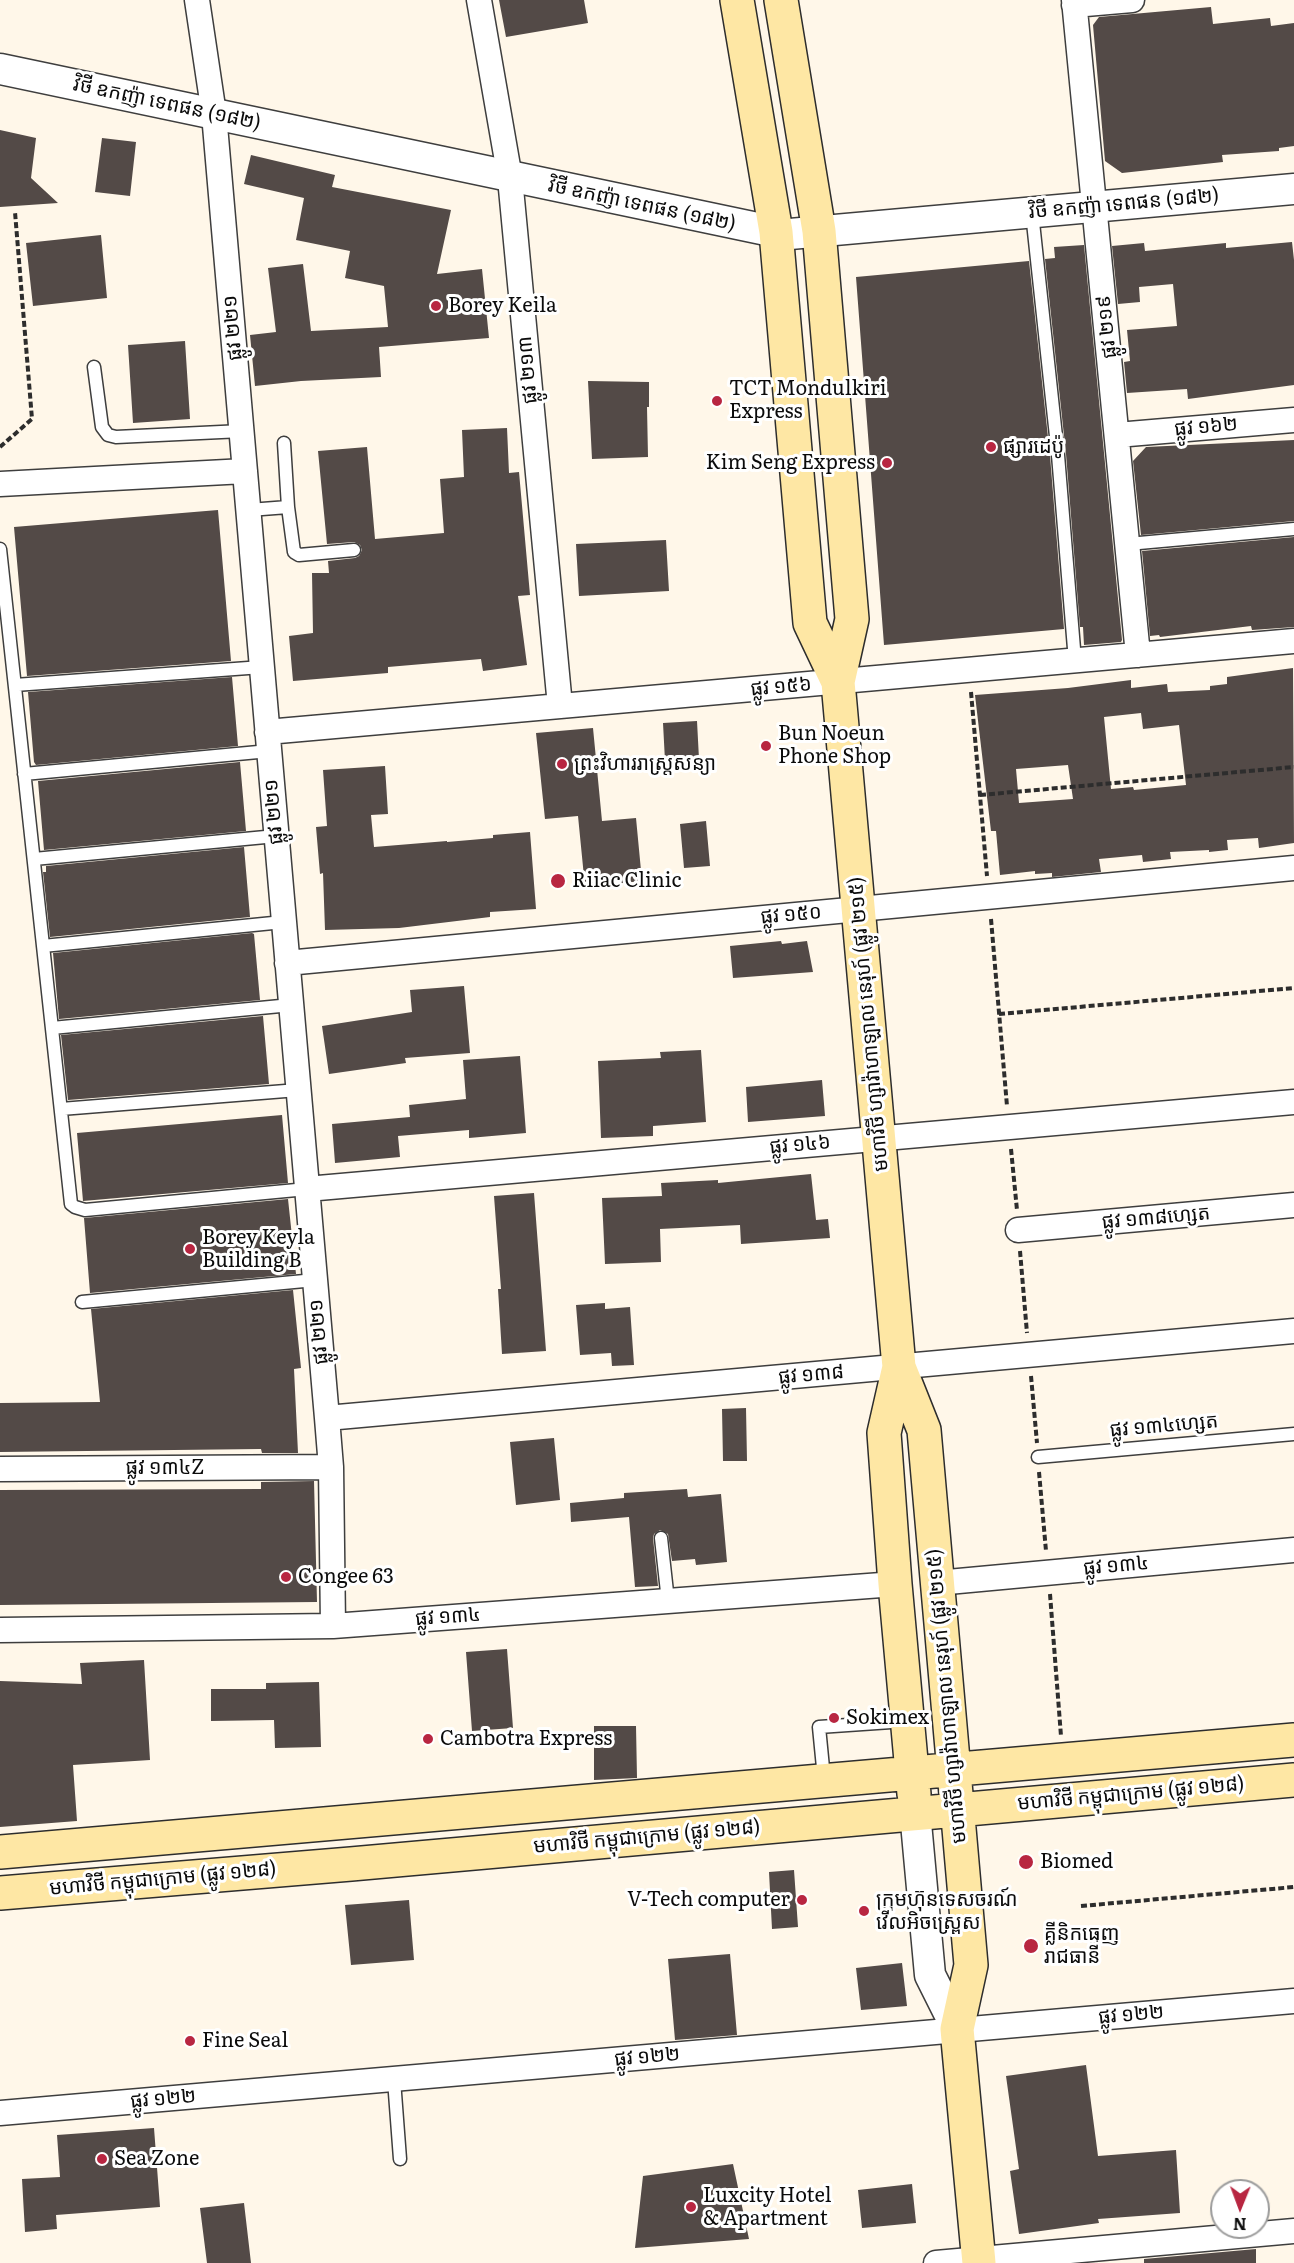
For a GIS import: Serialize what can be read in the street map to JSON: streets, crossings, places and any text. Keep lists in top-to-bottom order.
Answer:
{
  "streets": {
    "main road": ["មហាវិថី ហ្សាវ៉ាហាឡាល នេរុហ៍ (ផ្លូវ ២១៥)", "មហាវិថី កម្ពុជាក្រោម (ផ្លូវ ១២៨)"],
    "street": [
      "វិថី ឧកញ៉ា ទេពផន (១៨២)",
      "ផ្លូវ ២១៩",
      "ផ្លូវ ២២១",
      "ផ្លូវ ២១៣",
      "ផ្លូវ ១៦២",
      "ផ្លូវ ១៥៦",
      "ផ្លូវ ១៥០",
      "ផ្លូវ ១៤៦",
      "ផ្លូវ ១៣៨ហ្សេត",
      "ផ្លូវ ១៣៨",
      "ផ្លូវ ១៣៤Z",
      "ផ្លូវ ១៣៤",
      "ផ្លូវ ១២២"
    ],
    "lane": ["ផ្លូវ ១៣៤ហ្សេត"]
  },
  "crossings": [
    ["វិថី ឧកញ៉ា ទេពផន (១៨២)", "ផ្លូវ ២១៩"],
    ["វិថី ឧកញ៉ា ទេពផន (១៨២)", "ផ្លូវ ២២១"],
    ["វិថី ឧកញ៉ា ទេពផន (១៨២)", "ផ្លូវ ២១៣"],
    ["វិថី ឧកញ៉ា ទេពផន (១៨២)", "មហាវិថី ហ្សាវ៉ាហាឡាល នេរុហ៍ (ផ្លូវ ២១៥)"],
    ["ផ្លូវ ២១៩", "ផ្លូវ ១៦២"],
    ["ផ្លូវ ២១៩", "ផ្លូវ ១៥៦"],
    ["ផ្លូវ ២២១", "ផ្លូវ ១៥៦"],
    ["ផ្លូវ ២២១", "ផ្លូវ ១៥០"],
    ["ផ្លូវ ២២១", "ផ្លូវ ១៤៦"],
    ["ផ្លូវ ២២១", "ផ្លូវ ១៣៨"],
    ["ផ្លូវ ២២១", "ផ្លូវ ១៣៤Z"],
    ["ផ្លូវ ២២១", "ផ្លូវ ១៣៤"],
    ["ផ្លូវ ២១៣", "ផ្លូវ ១៥៦"],
    ["ផ្លូវ ១៥៦", "មហាវិថី ហ្សាវ៉ាហាឡាល នេរុហ៍ (ផ្លូវ ២១៥)"],
    ["ផ្លូវ ១៥០", "មហាវិថី ហ្សាវ៉ាហាឡាល នេរុហ៍ (ផ្លូវ ២១៥)"],
    ["មហាវិថី ហ្សាវ៉ាហាឡាល នេរុហ៍ (ផ្លូវ ២១៥)", "ផ្លូវ ១៤៦"],
    ["មហាវិថី ហ្សាវ៉ាហាឡាល នេរុហ៍ (ផ្លូវ ២១៥)", "ផ្លូវ ១៣៨"],
    ["មហាវិថី ហ្សាវ៉ាហាឡាល នេរុហ៍ (ផ្លូវ ២១៥)", "ផ្លូវ ១៣៤"],
    ["មហាវិថី ហ្សាវ៉ាហាឡាល នេរុហ៍ (ផ្លូវ ២១៥)", "មហាវិថី កម្ពុជាក្រោម (ផ្លូវ ១២៨)"],
    ["មហាវិថី ហ្សាវ៉ាហាឡាល នេរុហ៍ (ផ្លូវ ២១៥)", "ផ្លូវ ១២២"]
  ],
  "places": [
    "Borey Keila",
    "TCT Mondulkiri Express",
    "ផ្សារដេប៉ូ",
    "Kim Seng Express",
    "Bun Noeun Phone Shop",
    "ព្រះវិហាររាស្ត្រសន្យា",
    "Riiac Clinic",
    "Borey Keyla Building B",
    "Congee 63",
    "Sokimex",
    "Cambotra Express",
    "Biomed",
    "V-Tech computer",
    "ក្រុមហ៊ុនទេសចរណ៍ វើលអិចស្រ្ពេស",
    "គ្លីនិកធ្មេញ រាជធានី",
    "Fine Seal",
    "Sea Zone",
    "Luxcity Hotel & Apartment"
  ],
  "north": "bottom"
}
